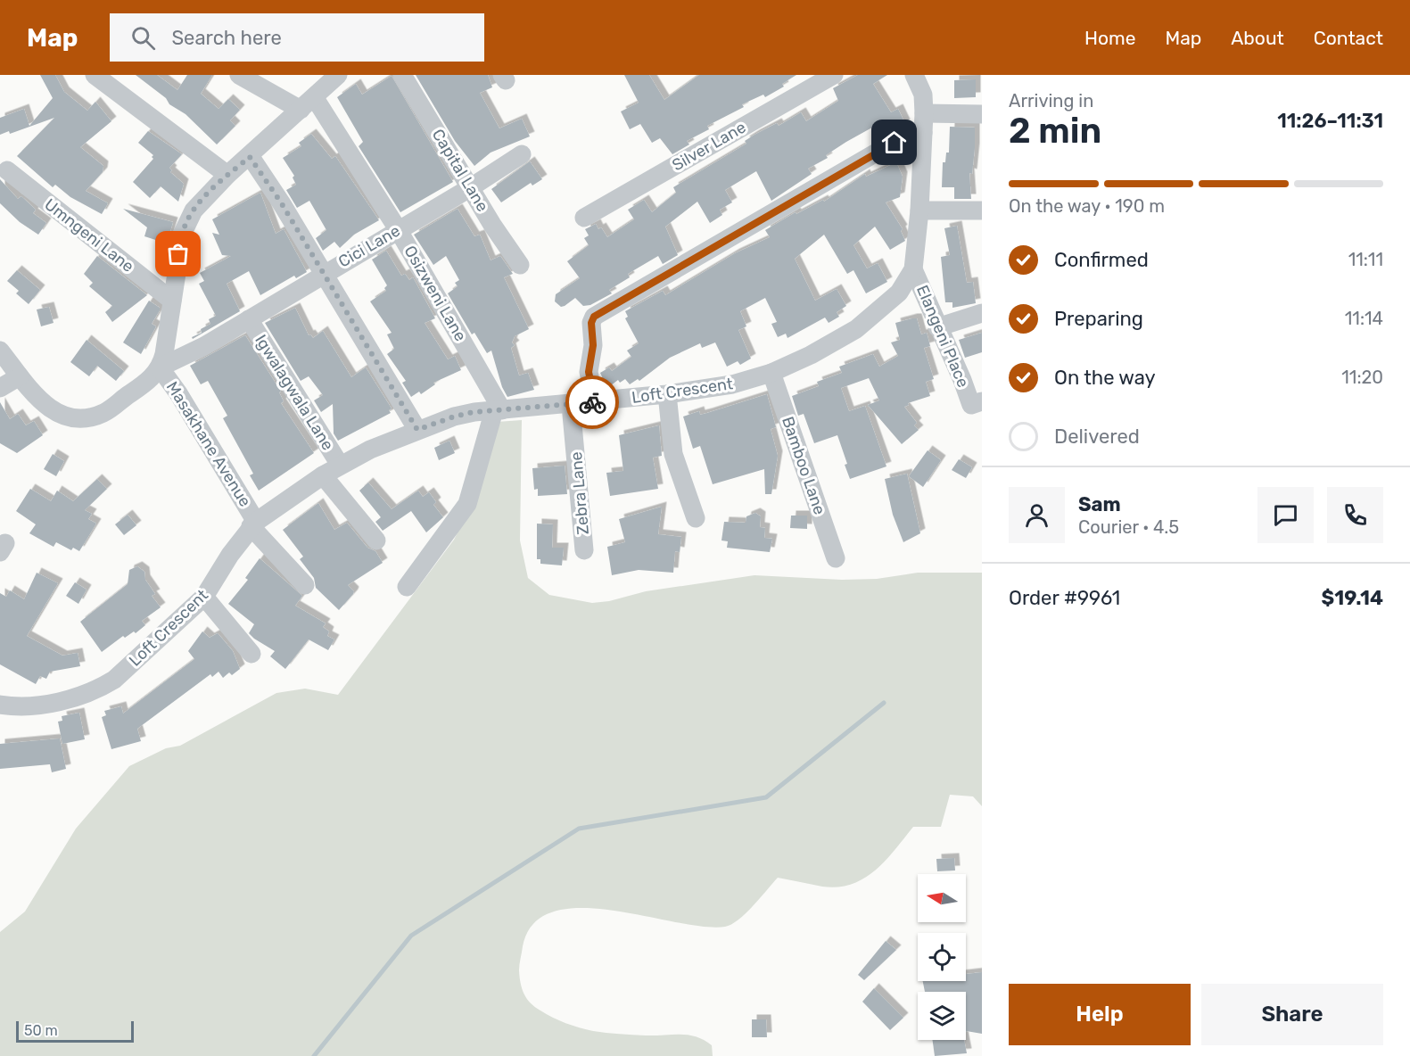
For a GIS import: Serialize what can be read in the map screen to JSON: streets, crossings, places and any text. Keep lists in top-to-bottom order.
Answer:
{
  "streets": {
    "street": [
      "Silver Lane",
      "Capital Lane",
      "Umngeni Lane",
      "Cici Lane",
      "Osizweni Lane",
      "Elangeni Place",
      "Loft Crescent",
      "Igwalagwala Lane",
      "Masakhane Avenue",
      "Bamboo Lane",
      "Zebra Lane"
    ]
  },
  "crossings": [
    ["Capital Lane", "Cici Lane"],
    ["Cici Lane", "Osizweni Lane"],
    ["Cici Lane", "Igwalagwala Lane"],
    ["Cici Lane", "Masakhane Avenue"],
    ["Osizweni Lane", "Loft Crescent"],
    ["Elangeni Place", "Loft Crescent"],
    ["Loft Crescent", "Igwalagwala Lane"],
    ["Loft Crescent", "Masakhane Avenue"],
    ["Loft Crescent", "Bamboo Lane"],
    ["Loft Crescent", "Zebra Lane"]
  ],
  "scale_bar": "50 m",
  "north": "left",
  "page": {
    "header": "Map",
    "search": "Search here",
    "nav": [
      "Home",
      "Map",
      "About",
      "Contact"
    ],
    "heading": ["2 min", "Arriving in", "11:26–11:31"],
    "panel": [
      "Sam",
      "Courier · 4.5",
      "Order #9961",
      "$19.14"
    ],
    "bar": "On the way · 190 m",
    "list": [
      ["Confirmed", "11:11"],
      ["Preparing", "11:14"],
      ["On the way", "11:20"],
      "Delivered"
    ],
    "buttons": ["Help", "Share"],
    "scale": "50 m"
  }
}
